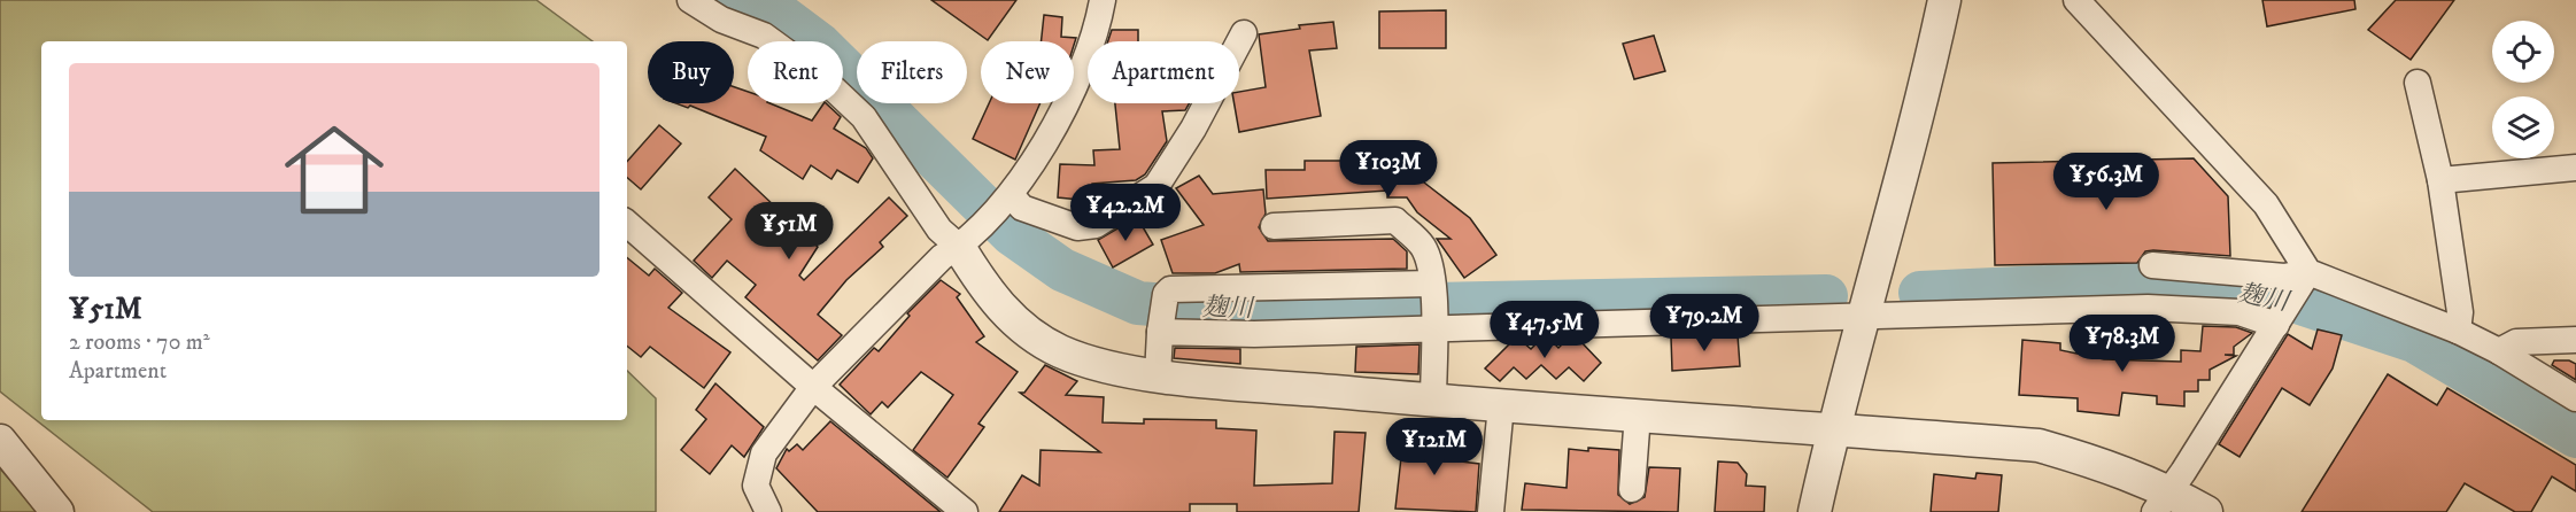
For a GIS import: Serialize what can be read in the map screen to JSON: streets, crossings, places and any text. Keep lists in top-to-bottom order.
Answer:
{
  "water": ["麹川"],
  "page": {
    "chip": [
      "Buy",
      "Rent",
      "Filters",
      "New",
      "Apartment"
    ],
    "list": [
      {
        "name": "¥51M",
        "note": "2 rooms · 70 m² · Apartment"
      }
    ],
    "price": [
      "¥103M",
      "¥56.3M",
      "¥42.2M",
      "¥51M",
      "¥79.2M",
      "¥47.5M",
      "¥78.3M",
      "¥121M"
    ]
  }
}
